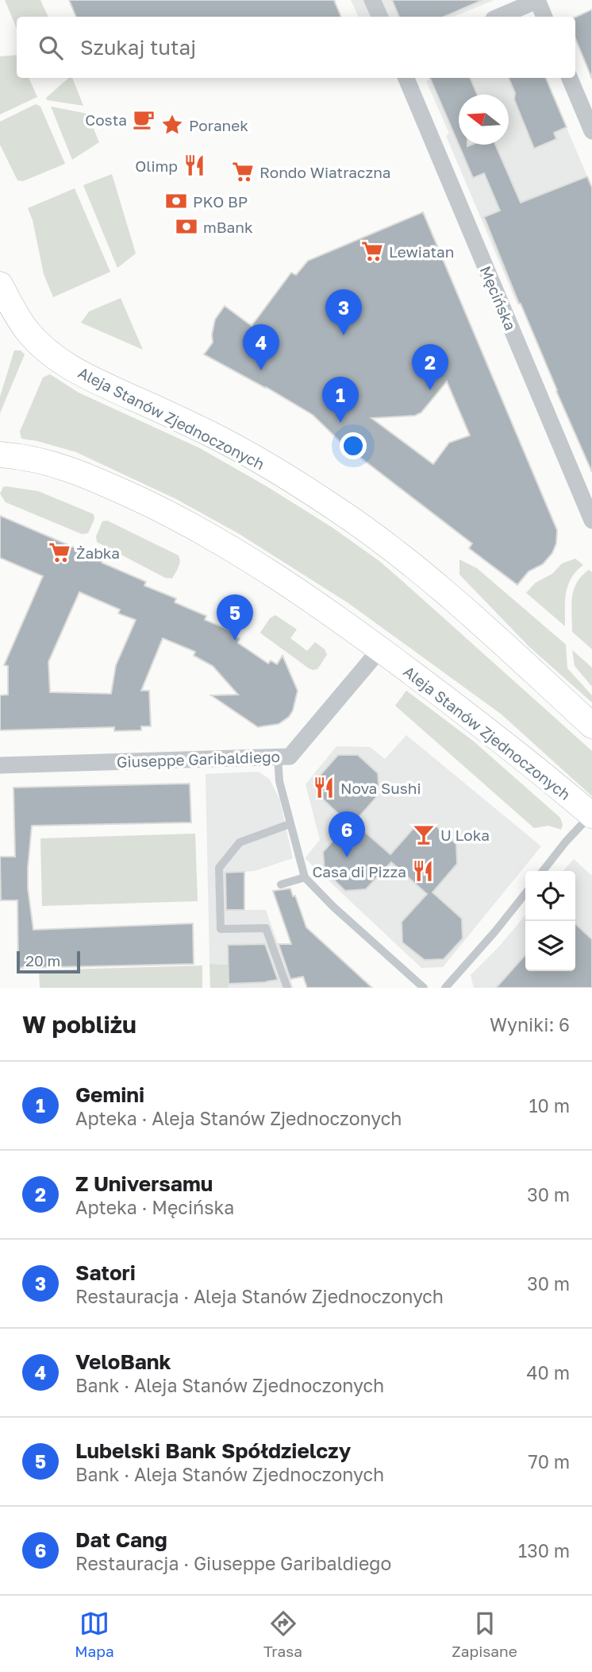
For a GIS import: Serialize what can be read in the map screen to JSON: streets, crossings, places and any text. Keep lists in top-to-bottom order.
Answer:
{
  "streets": {
    "main road": ["Aleja Stanów Zjednoczonych"],
    "street": ["Męcińska", "Giuseppe Garibaldiego"]
  },
  "crossings": [
    ["Aleja Stanów Zjednoczonych", "Giuseppe Garibaldiego"]
  ],
  "places": {
    "cafe": ["Costa"],
    "place": ["Poranek"],
    "restaurant": ["Olimp", "Nova Sushi", "Casa di Pizza"],
    "supermarket": ["Rondo Wiatraczna", "Lewiatan", "Żabka"],
    "bank": ["PKO BP", "mBank"],
    "bar": ["U Loka"]
  },
  "scale_bar": "20 m",
  "north": "left",
  "page": {
    "search": "Szukaj tutaj",
    "pins": [
      "3",
      "4",
      "2",
      "1",
      "5",
      "6"
    ],
    "scale": "20 m",
    "heading": ["W pobliżu", "Wyniki: 6"],
    "list": [
      {
        "mark": "1",
        "name": "Gemini",
        "note": "Apteka · Aleja Stanów Zjednoczonych",
        "value": "10 m"
      },
      {
        "mark": "2",
        "name": "Z Universamu",
        "note": "Apteka · Męcińska",
        "value": "30 m"
      },
      {
        "mark": "3",
        "name": "Satori",
        "note": "Restauracja · Aleja Stanów Zjednoczonych",
        "value": "30 m"
      },
      {
        "mark": "4",
        "name": "VeloBank",
        "note": "Bank · Aleja Stanów Zjednoczonych",
        "value": "40 m"
      },
      {
        "mark": "5",
        "name": "Lubelski Bank Spółdzielczy",
        "note": "Bank · Aleja Stanów Zjednoczonych",
        "value": "70 m"
      },
      {
        "mark": "6",
        "name": "Dat Cang",
        "note": "Restauracja · Giuseppe Garibaldiego",
        "value": "130 m"
      }
    ],
    "nav": ["Mapa", "Trasa", "Zapisane"]
  }
}
